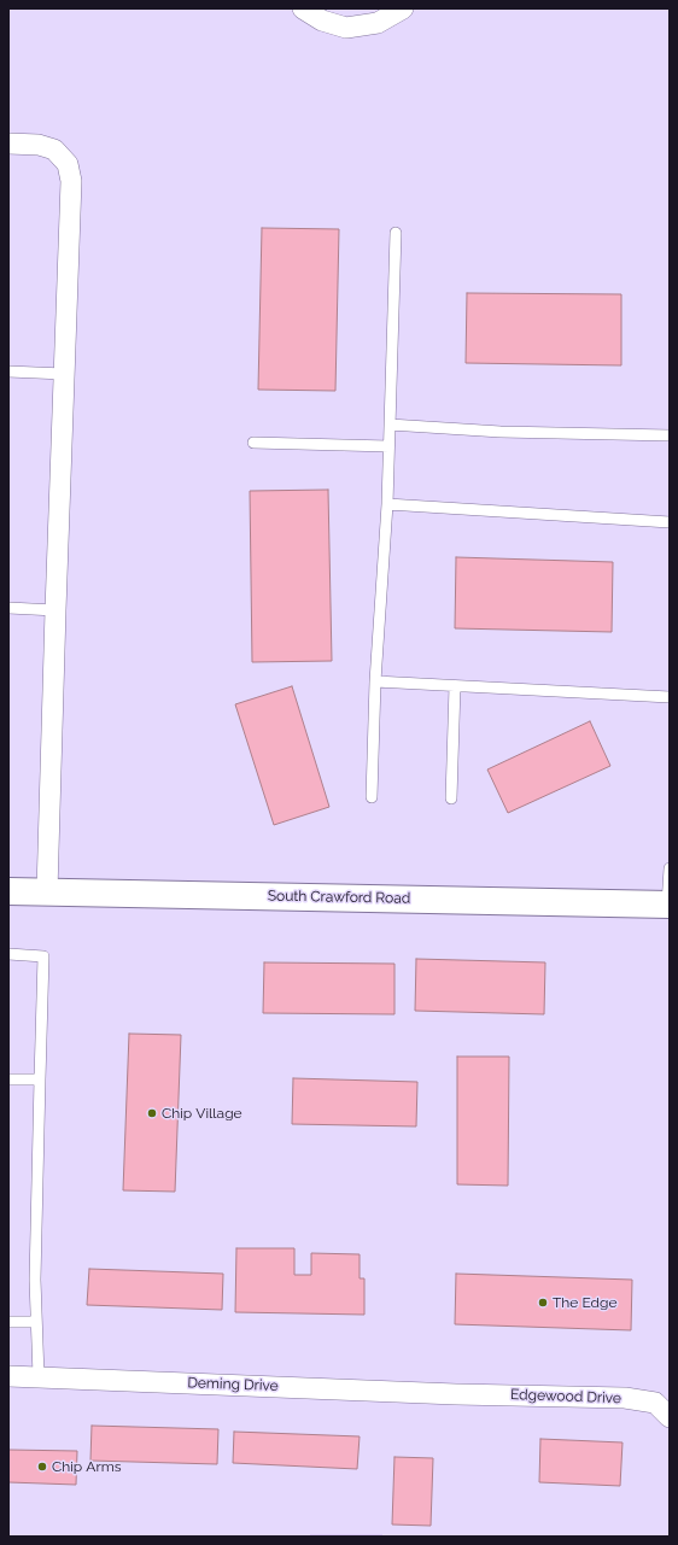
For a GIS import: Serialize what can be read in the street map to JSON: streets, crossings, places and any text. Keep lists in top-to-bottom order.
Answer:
{
  "streets": {
    "street": ["South Crawford Road", "Deming Drive", "Edgewood Drive"]
  },
  "crossings": [
    ["Deming Drive", "Edgewood Drive"]
  ],
  "places": ["Chip Village", "The Edge", "Chip Arms"]
}
